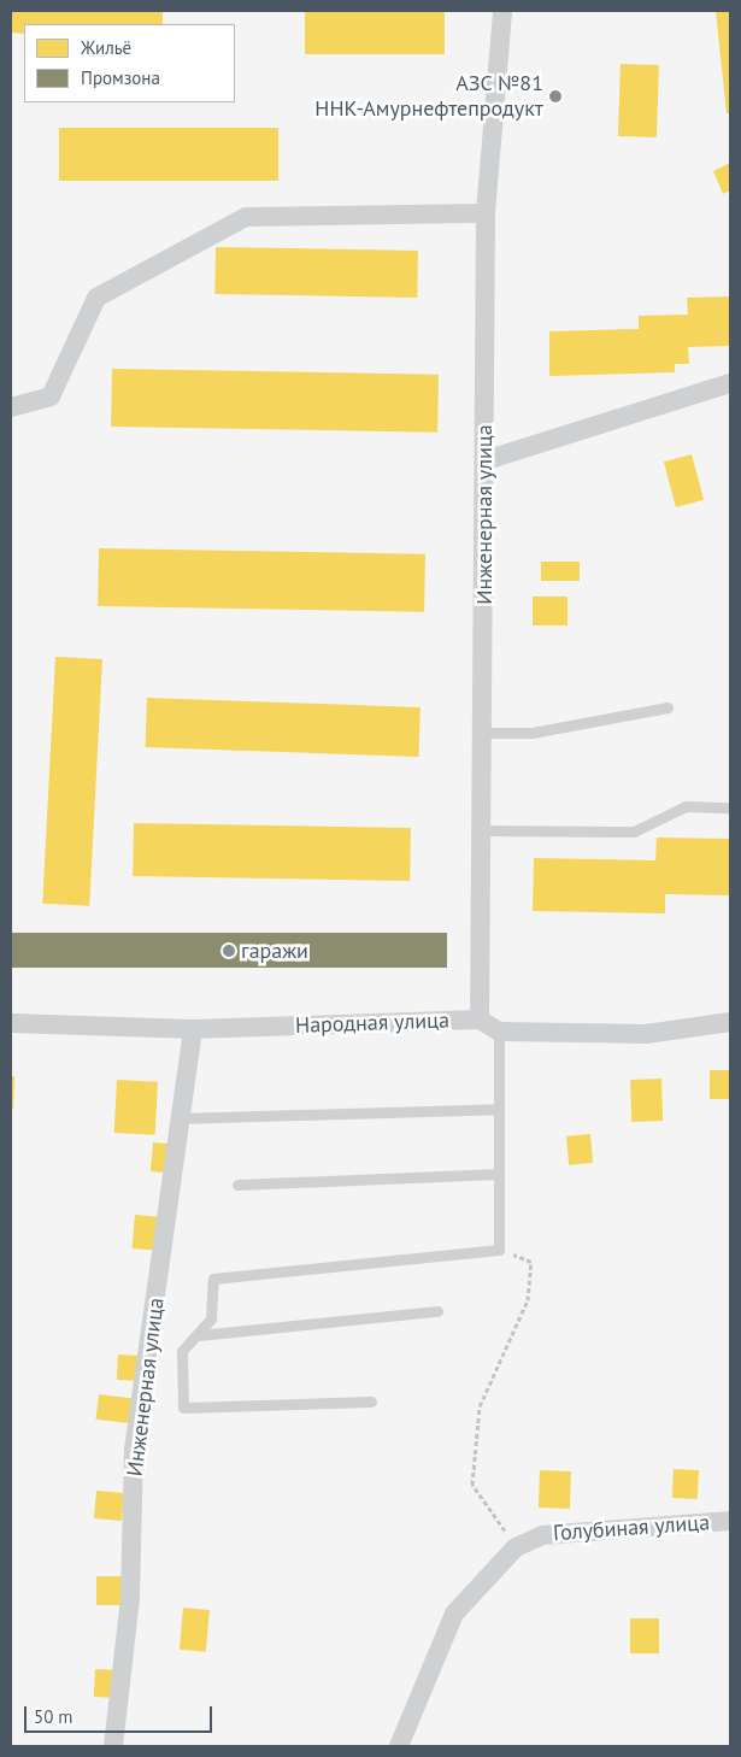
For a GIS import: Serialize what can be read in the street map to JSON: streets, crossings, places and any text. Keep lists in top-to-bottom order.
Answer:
{
  "streets": {
    "street": ["Инженерная улица", "Народная улица", "Голубиная улица"]
  },
  "crossings": [
    ["Инженерная улица", "Народная улица"]
  ],
  "places": ["АЗС №81 ННК-Амурнефтепродукт", "гаражи"],
  "legend": ["Жильё", "Промзона"],
  "scale_bar": "50 m"
}
